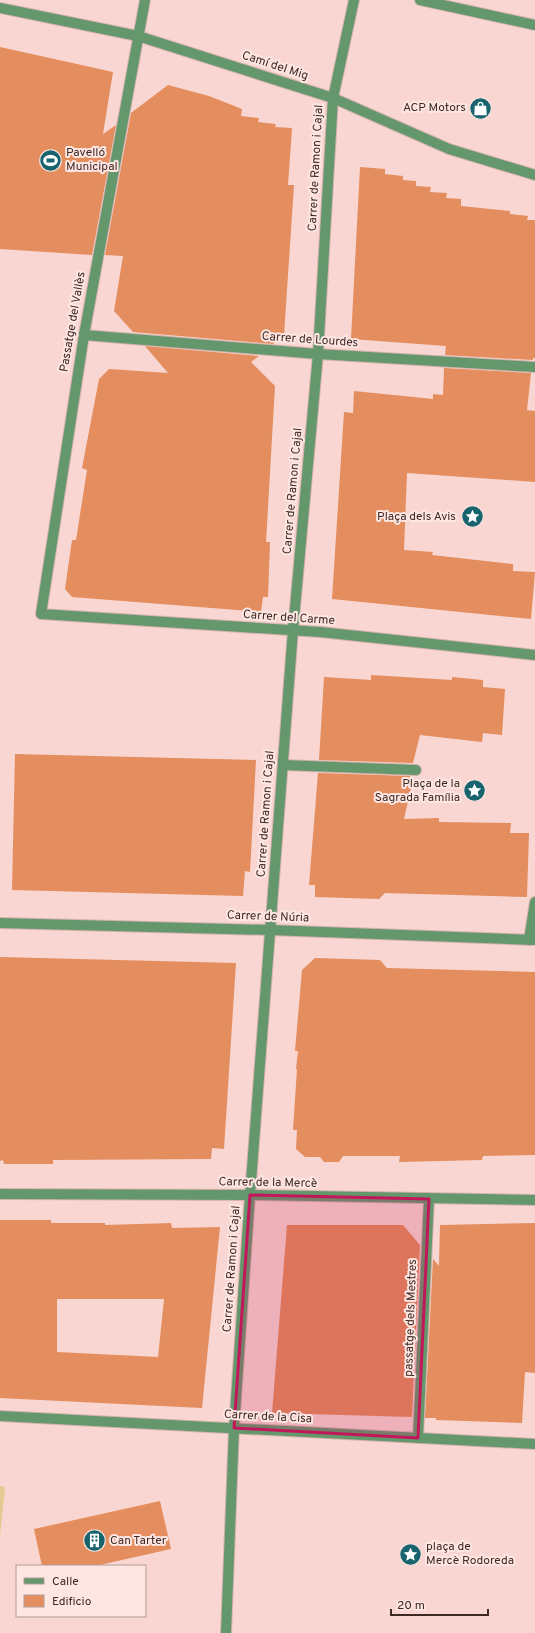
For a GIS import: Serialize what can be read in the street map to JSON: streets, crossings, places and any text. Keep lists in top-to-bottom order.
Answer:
{
  "streets": {
    "street": [
      "Camí del Mig",
      "Carrer de Ramon i Cajal",
      "Passatge del Vallès",
      "Carrer de Lourdes",
      "Carrer del Carme",
      "Carrer de Núria",
      "Carrer de la Mercè",
      "passatge dels Mestres",
      "Carrer de la Cisa"
    ]
  },
  "crossings": [
    ["Camí del Mig", "Carrer de Ramon i Cajal"],
    ["Camí del Mig", "Passatge del Vallès"],
    ["Carrer de Ramon i Cajal", "Carrer de Lourdes"],
    ["Carrer de Ramon i Cajal", "Carrer del Carme"],
    ["Carrer de Ramon i Cajal", "Carrer de Núria"],
    ["Carrer de Ramon i Cajal", "Carrer de la Mercè"],
    ["Carrer de Ramon i Cajal", "Carrer de la Cisa"],
    ["Passatge del Vallès", "Carrer de Lourdes"],
    ["Passatge del Vallès", "Carrer del Carme"],
    ["Carrer de la Mercè", "passatge dels Mestres"],
    ["passatge dels Mestres", "Carrer de la Cisa"]
  ],
  "places": {
    "shop": ["ACP Motors"],
    "sports": ["Pavelló Municipal"],
    "place": ["Plaça dels Avis", "Plaça de la Sagrada Família", "plaça de Mercè Rodoreda"],
    "building": ["Can Tarter"]
  },
  "legend": ["Calle", "Edificio"],
  "scale_bar": "20 m"
}
